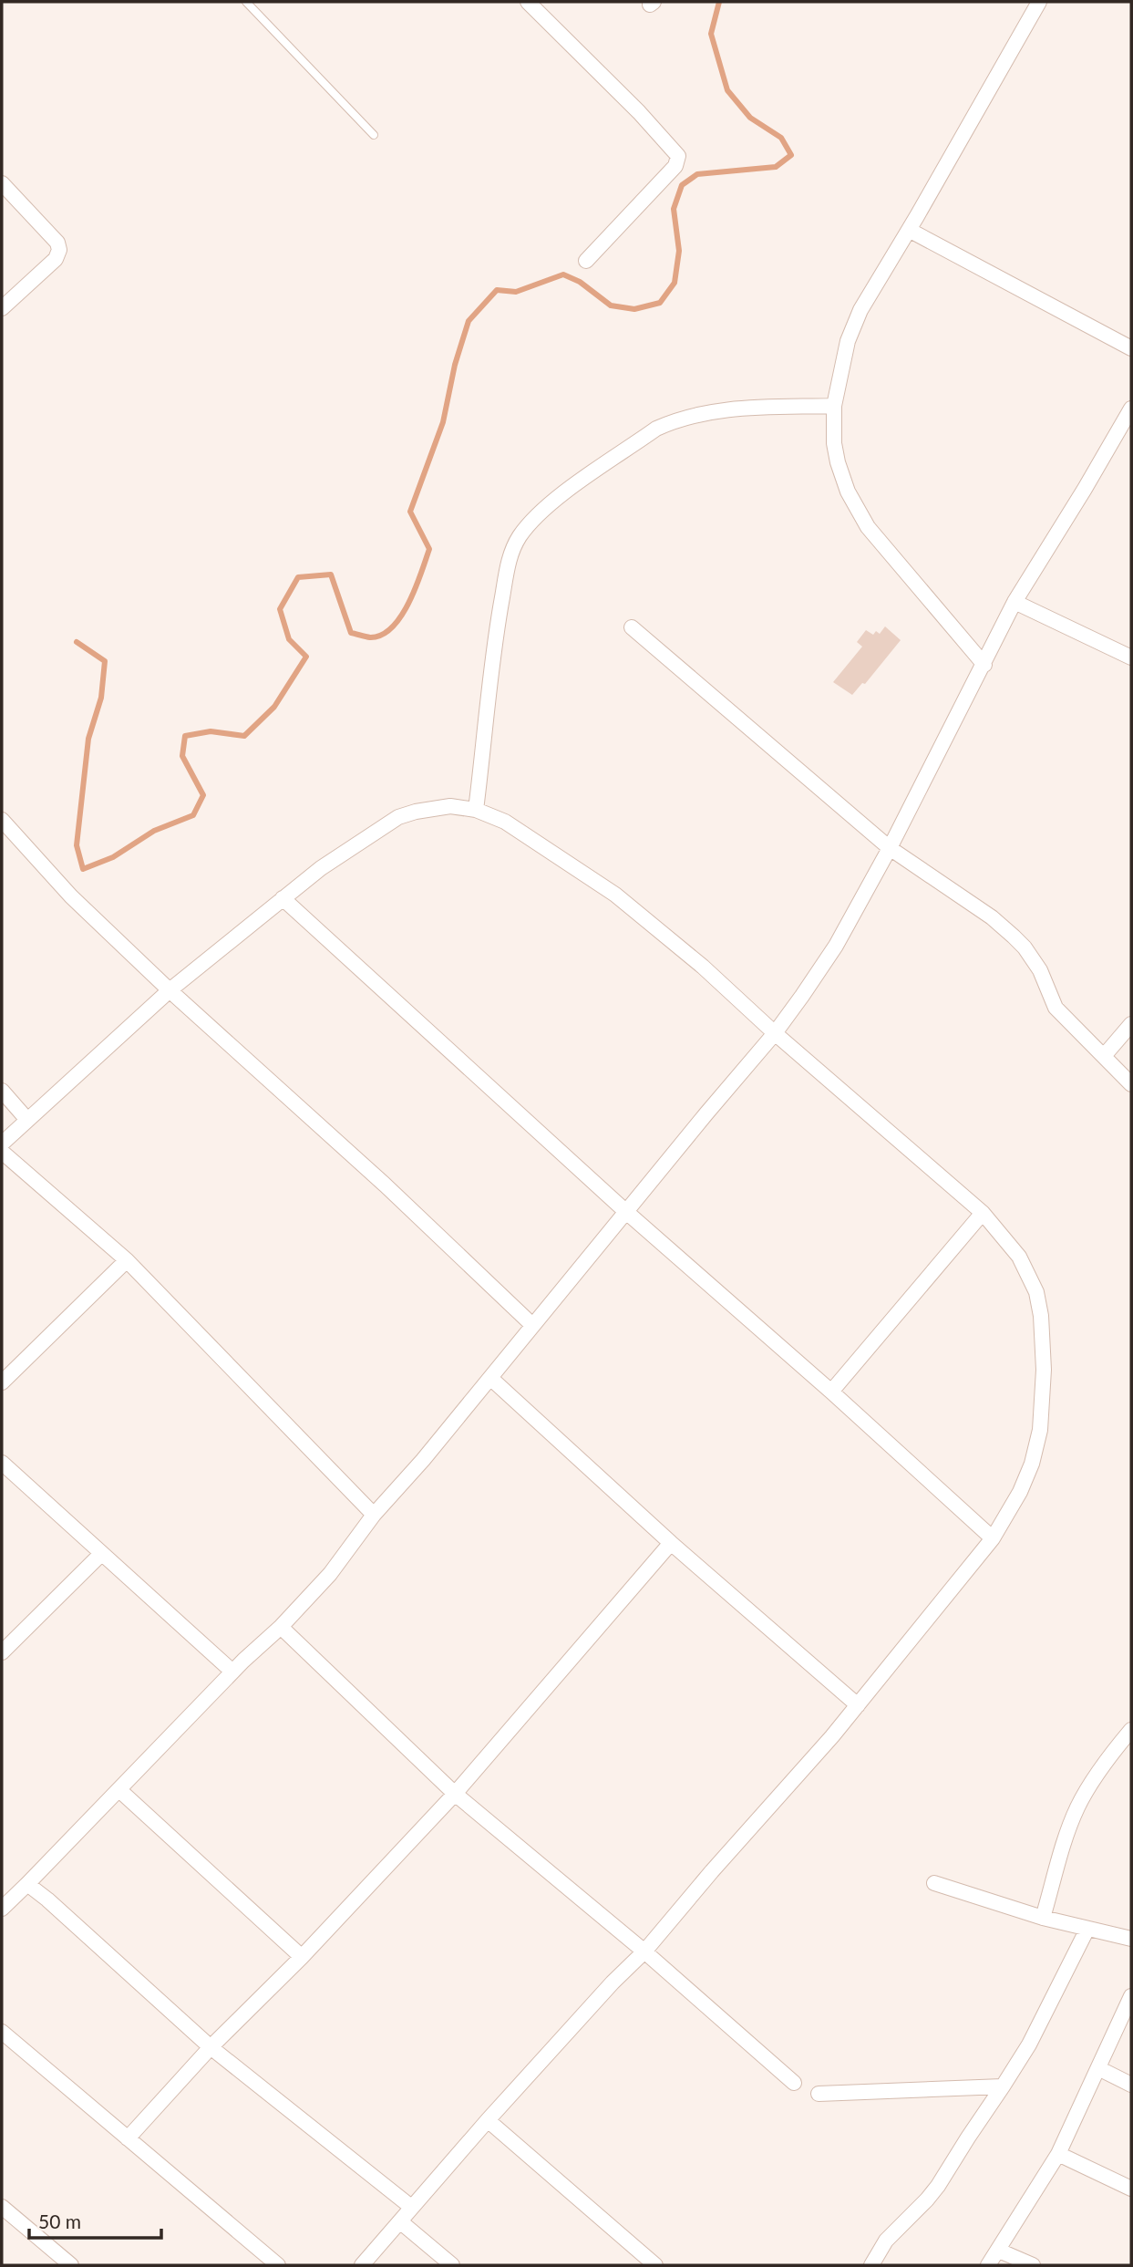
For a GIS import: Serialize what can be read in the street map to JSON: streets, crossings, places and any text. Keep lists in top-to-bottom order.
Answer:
{
  "scale_bar": "50 m"
}
